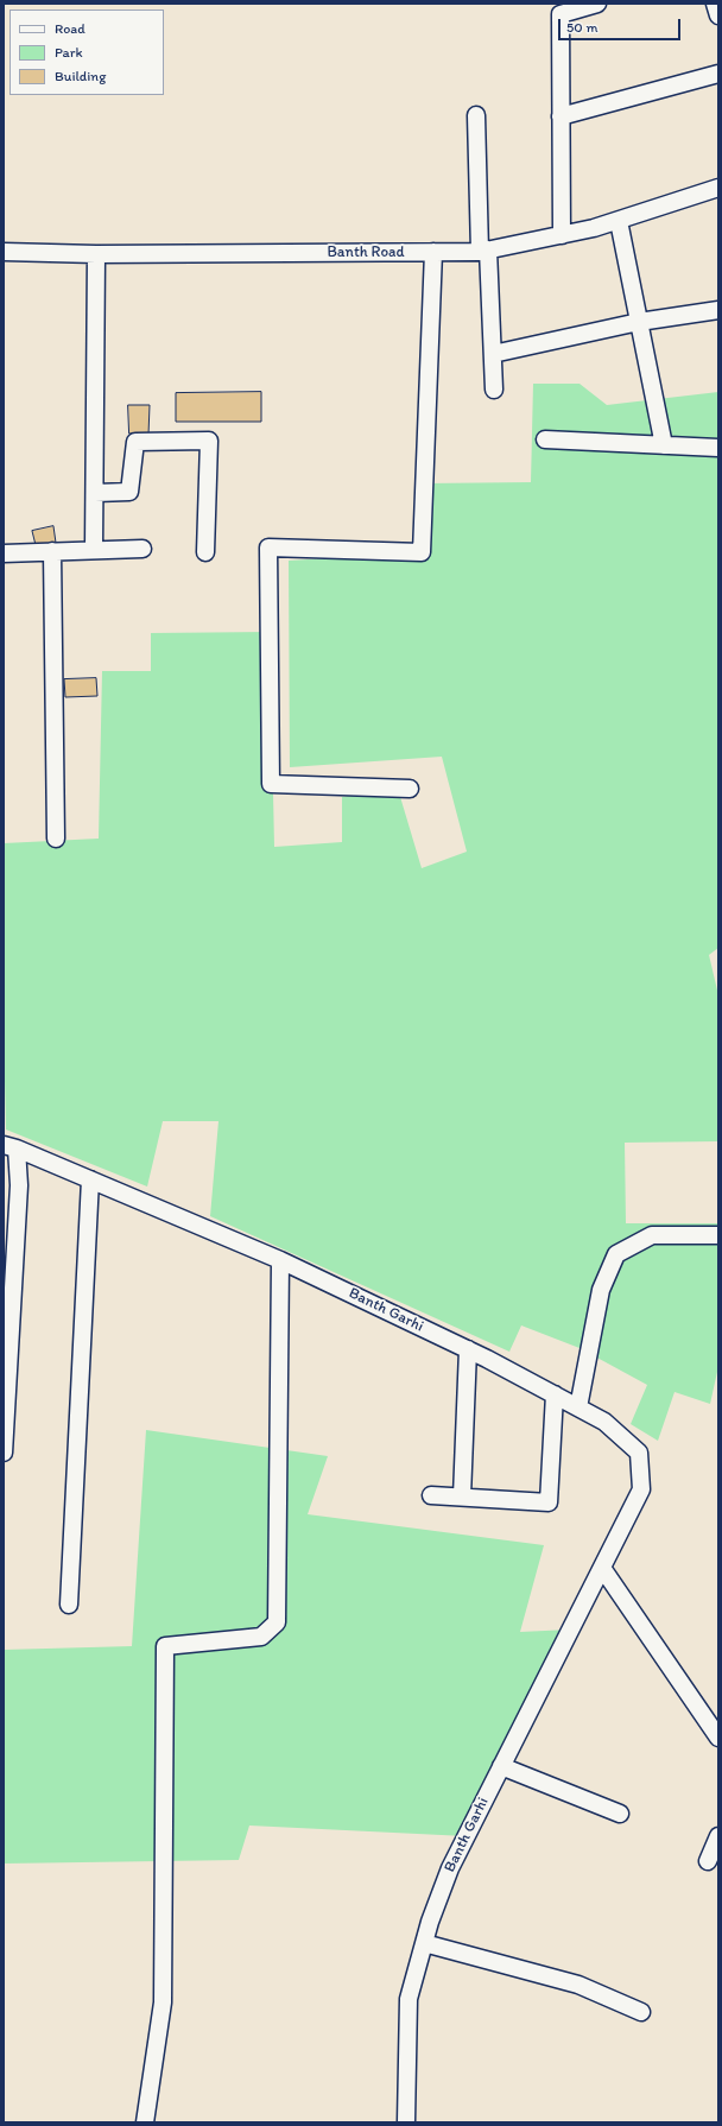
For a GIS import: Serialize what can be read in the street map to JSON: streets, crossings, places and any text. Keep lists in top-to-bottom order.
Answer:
{
  "streets": {
    "street": ["Banth Road", "Banth Garhi"]
  },
  "legend": ["Road", "Park", "Building"],
  "scale_bar": "50 m"
}
